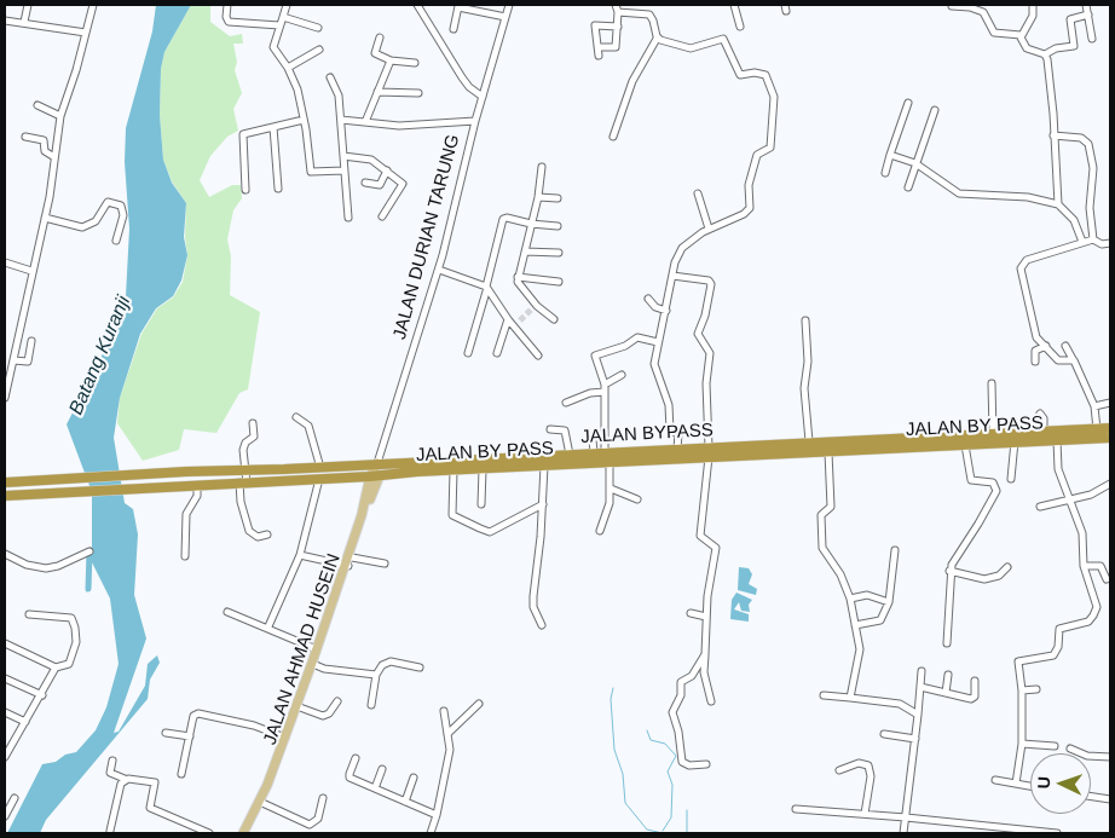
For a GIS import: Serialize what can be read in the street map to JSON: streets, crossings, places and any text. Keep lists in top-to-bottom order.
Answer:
{
  "streets": {
    "highway": ["JALAN BY PASS", "JALAN BYPASS"],
    "main road": ["JALAN DURIAN TARUNG", "JALAN AHMAD HUSEIN"]
  },
  "crossings": [
    ["JALAN DURIAN TARUNG", "JALAN BY PASS"],
    ["JALAN DURIAN TARUNG", "JALAN BYPASS"],
    ["JALAN DURIAN TARUNG", "JALAN AHMAD HUSEIN"],
    ["JALAN BY PASS", "JALAN BYPASS"],
    ["JALAN BY PASS", "JALAN AHMAD HUSEIN"]
  ],
  "water": ["Batang Kuranji"],
  "north": "left"
}
